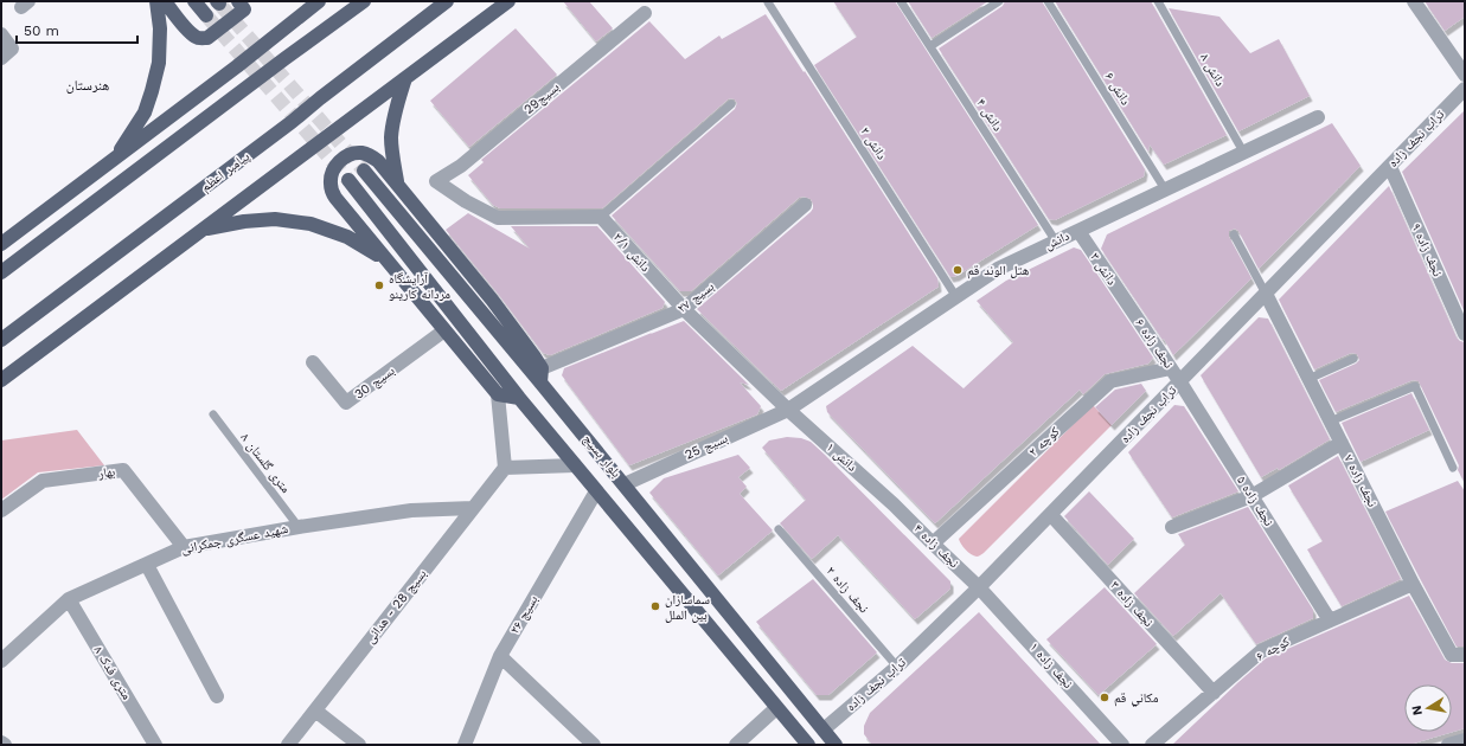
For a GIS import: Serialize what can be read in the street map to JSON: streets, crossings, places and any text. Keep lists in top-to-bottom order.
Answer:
{
  "streets": {
    "main road": ["پیامبر اعظم", "بلوار بسیج"],
    "street": [
      "بسیج29",
      "تراب نجف زاده",
      "دانش",
      "نجف زاده ۹",
      "دانش ۲/۱",
      "دانش ۳",
      "بسیج ۲۷",
      "نجف زاده ۶",
      "بسیج 30",
      "کوچه ۲",
      "بسیج 25",
      "دانش ۱",
      "بهار",
      "نجف زاده ۷",
      "نجف زاده ۵",
      "شهید عسگری جمکرانی",
      "نجف زاده ۴",
      "نجف زاده ۳",
      "بسیج 28 - هدائی",
      "بسیج ۲۶",
      "کوچه ۶",
      "نجف زاده ۱",
      "۸ متری فدک"
    ],
    "lane": [
      "دانش ۸",
      "دانش ۶",
      "دانش ۴",
      "دانش ۲",
      "۸ متری گلستان",
      "نجف زاده ۲"
    ]
  },
  "crossings": [
    ["دانش ۸", "دانش"],
    ["دانش ۶", "دانش"],
    ["بسیج29", "دانش ۲/۱"],
    ["دانش ۴", "دانش"],
    ["تراب نجف زاده", "نجف زاده ۹"],
    ["تراب نجف زاده", "نجف زاده ۶"],
    ["تراب نجف زاده", "بلوار بسیج"],
    ["تراب نجف زاده", "نجف زاده ۷"],
    ["تراب نجف زاده", "نجف زاده ۵"],
    ["تراب نجف زاده", "نجف زاده ۴"],
    ["تراب نجف زاده", "نجف زاده ۲"],
    ["تراب نجف زاده", "نجف زاده ۳"],
    ["تراب نجف زاده", "نجف زاده ۱"],
    ["دانش ۲", "دانش"],
    ["دانش", "دانش ۲/۱"],
    ["دانش", "دانش ۳"],
    ["دانش", "بسیج 25"],
    ["دانش", "دانش ۱"],
    ["دانش ۲/۱", "بسیج ۲۷"],
    ["دانش ۲/۱", "بسیج 25"],
    ["دانش ۲/۱", "دانش ۱"],
    ["دانش ۳", "نجف زاده ۶"],
    ["بسیج ۲۷", "بلوار بسیج"],
    ["نجف زاده ۶", "کوچه ۲"],
    ["نجف زاده ۶", "نجف زاده ۵"],
    ["کوچه ۲", "نجف زاده ۴"],
    ["بسیج 25", "بلوار بسیج"],
    ["بسیج 25", "دانش ۱"],
    ["بلوار بسیج", "بسیج ۲۶"],
    ["دانش ۱", "نجف زاده ۴"],
    ["۸ متری گلستان", "شهید عسگری جمکرانی"],
    ["بهار", "شهید عسگری جمکرانی"],
    ["نجف زاده ۷", "کوچه ۶"],
    ["نجف زاده ۵", "کوچه ۶"],
    ["شهید عسگری جمکرانی", "بسیج 28 - هدائی"],
    ["شهید عسگری جمکرانی", "۸ متری فدک"],
    ["نجف زاده ۴", "نجف زاده ۱"],
    ["نجف زاده ۳", "کوچه ۶"]
  ],
  "districts": ["هنرستان"],
  "places": [
    "هتل الوند قم",
    "آرایشگاه مردانه کارینو",
    "سماسازان بین الملل",
    "مكاني قم"
  ],
  "scale_bar": "50 m",
  "north": "left"
}
